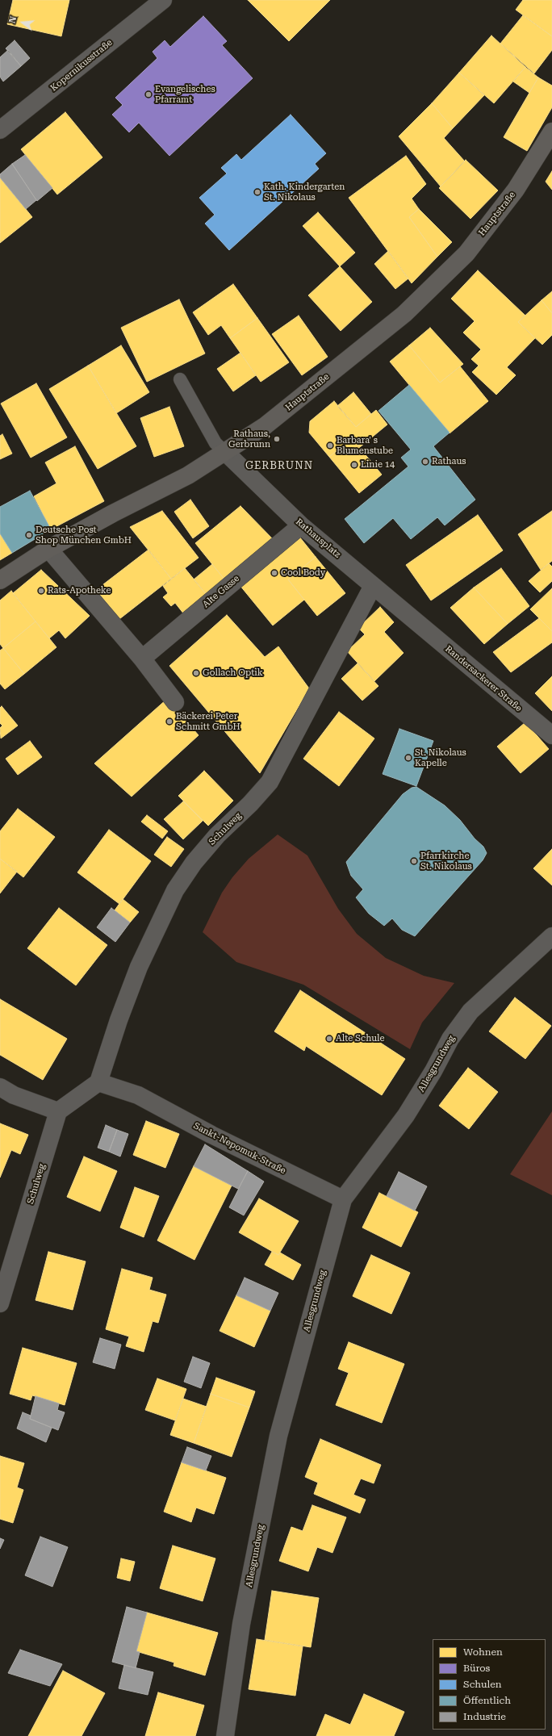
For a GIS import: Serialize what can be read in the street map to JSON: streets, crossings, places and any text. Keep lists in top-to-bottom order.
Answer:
{
  "streets": {
    "street": [
      "Kopernikusstraße",
      "Hauptstraße",
      "Rathausplatz",
      "Alte Gasse",
      "Randersackerer Straße",
      "Schulweg",
      "Allesgrundweg",
      "Sankt-Nepomuk-Straße"
    ]
  },
  "crossings": [
    ["Hauptstraße", "Rathausplatz"],
    ["Rathausplatz", "Alte Gasse"],
    ["Rathausplatz", "Randersackerer Straße"],
    ["Rathausplatz", "Schulweg"],
    ["Schulweg", "Sankt-Nepomuk-Straße"],
    ["Allesgrundweg", "Sankt-Nepomuk-Straße"]
  ],
  "districts": ["GERBRUNN"],
  "places": [
    "Evangelisches Pfarramt",
    "Kath. Kindergarten St. Nikolaus",
    "Rathaus, Gerbrunn",
    "Barbara' s Blumenstube",
    "Rathaus",
    "Linie 14",
    "Deutsche Post Shop München GmbH",
    "Cool Body",
    "Rats-Apotheke",
    "Gollach Optik",
    "Bäckerei Peter Schmitt GmbH",
    "St. Nikolaus Kapelle",
    "Pfarrkirche St. Nikolaus",
    "Alte Schule"
  ],
  "legend": [
    "Wohnen",
    "Büros",
    "Schulen",
    "Öffentlich",
    "Industrie"
  ],
  "north": "left"
}
